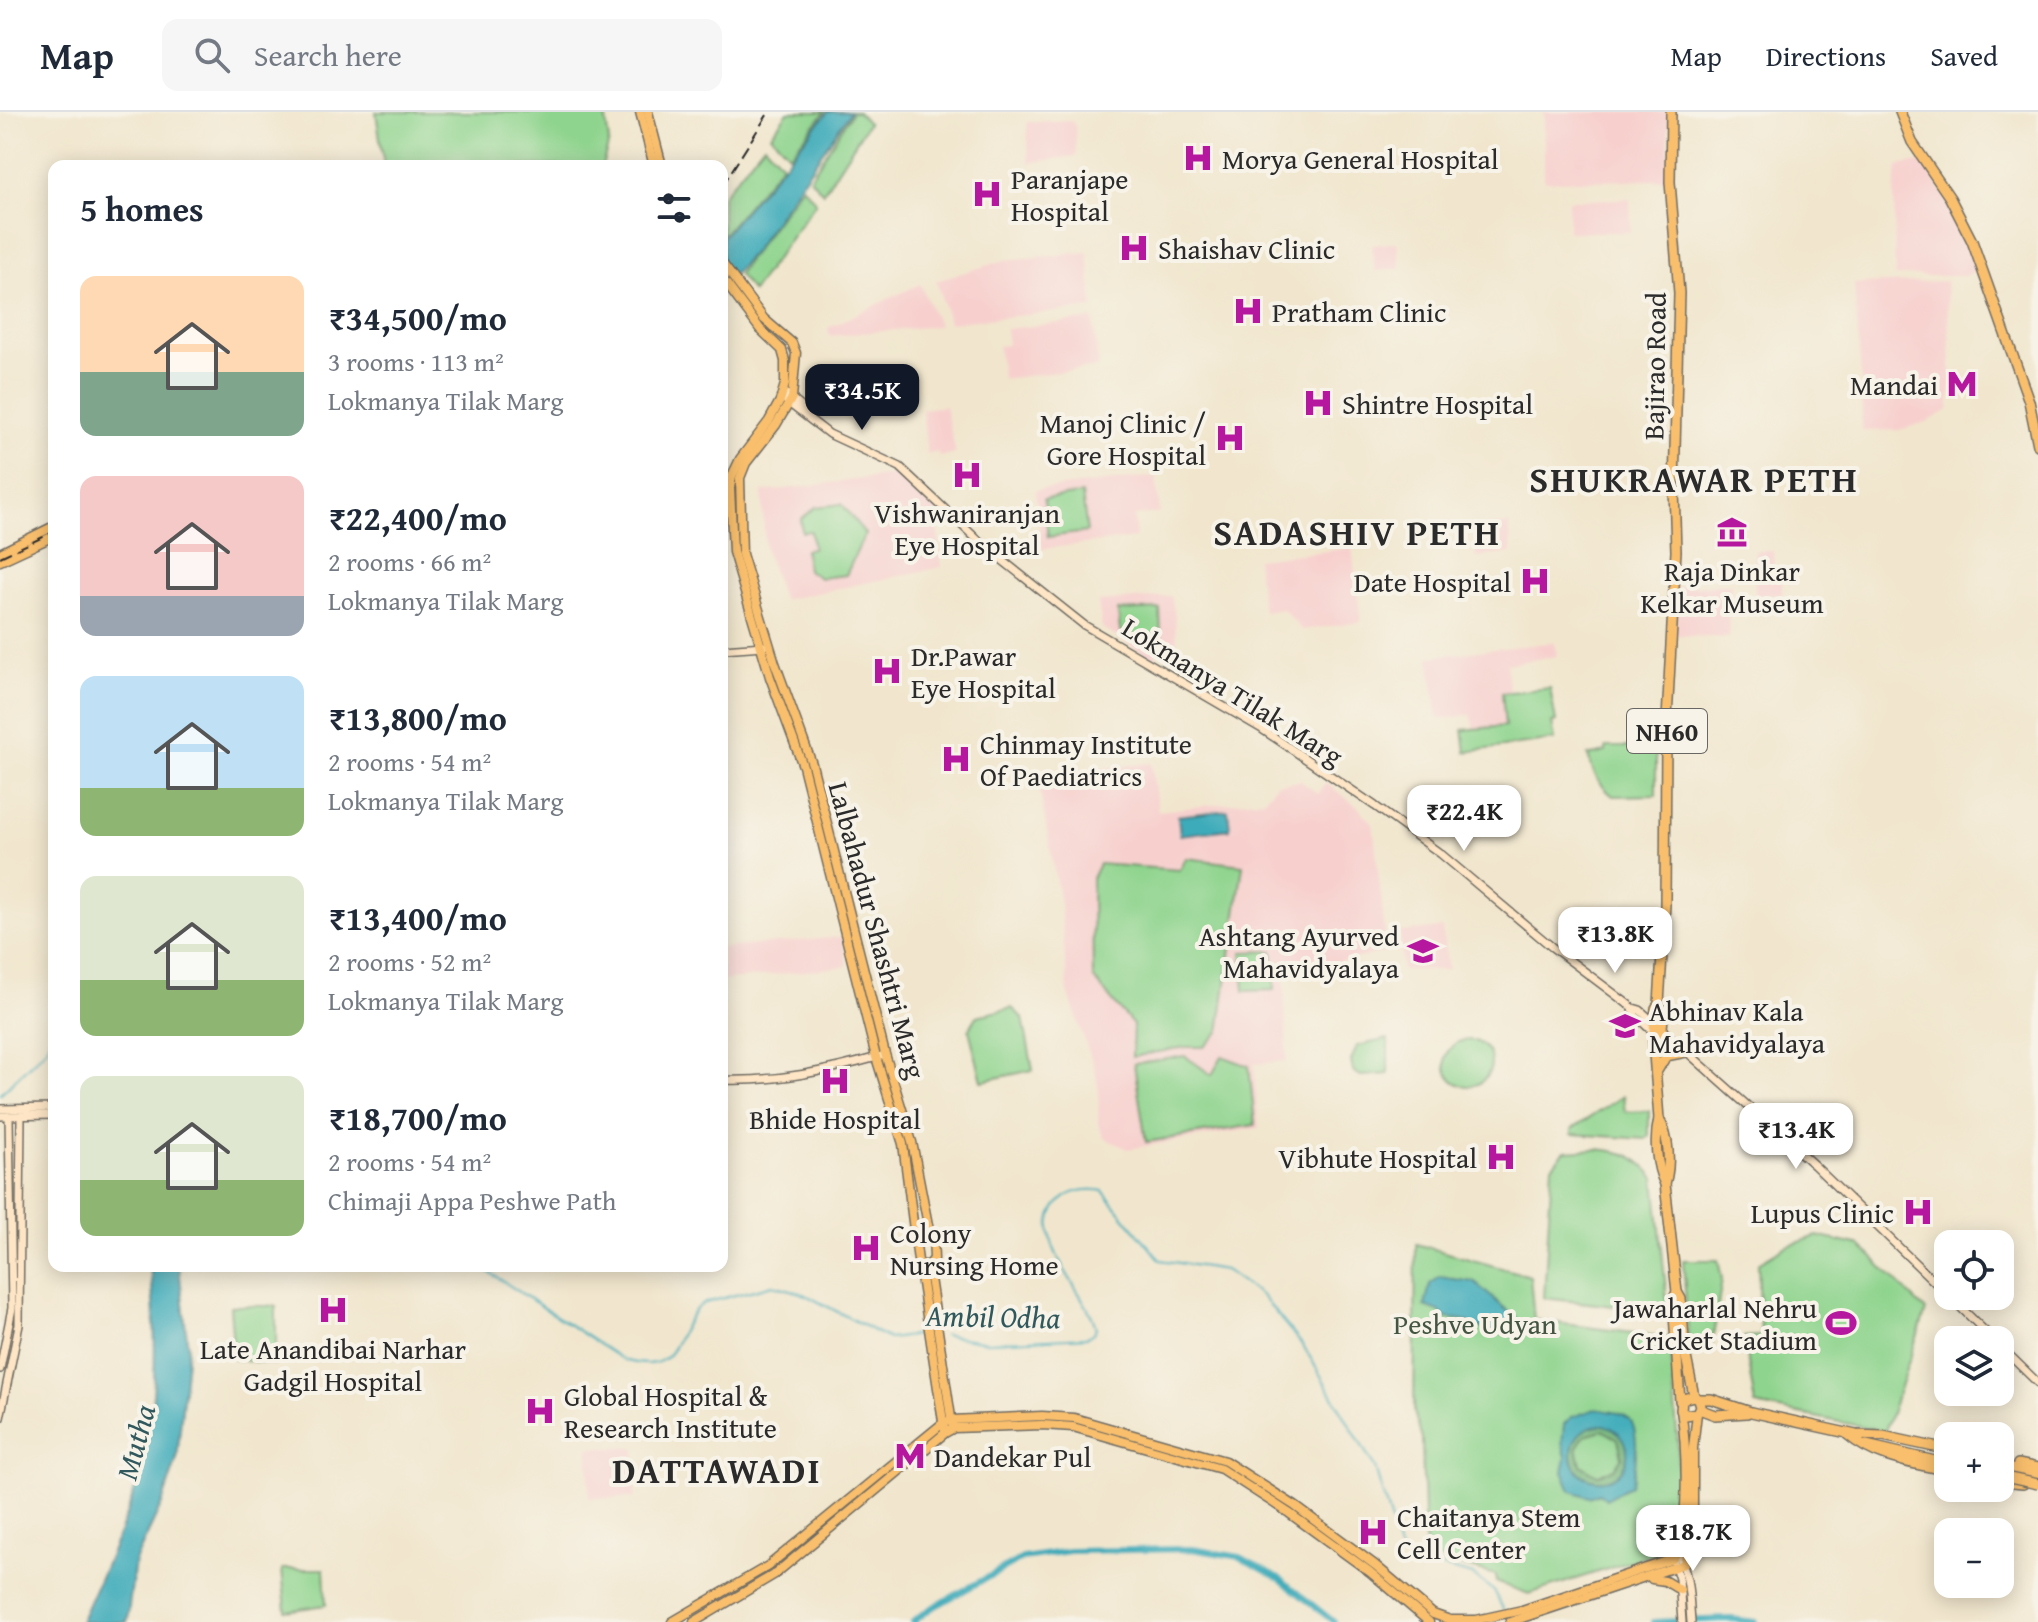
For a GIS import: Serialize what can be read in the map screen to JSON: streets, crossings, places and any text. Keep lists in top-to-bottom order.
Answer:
{
  "streets": {
    "highway": ["Bajirao Road", "NH60"],
    "main road": ["Lokmanya Tilak Marg", "Lalbahadur Shashtri Marg"]
  },
  "crossings": [
    ["Bajirao Road", "Lokmanya Tilak Marg"],
    ["Bajirao Road", "NH60"],
    ["Lokmanya Tilak Marg", "NH60"],
    ["Lokmanya Tilak Marg", "Lalbahadur Shashtri Marg"]
  ],
  "districts": ["SHUKRAWAR PETH", "SADASHIV PETH", "DATTAWADI"],
  "water": ["Ambil Odha", "Mutha"],
  "parks": ["Peshve Udyan"],
  "places": {
    "hospital": [
      "Morya General Hospital",
      "Paranjape Hospital",
      "Shaishav Clinic",
      "Pratham Clinic",
      "Shintre Hospital",
      "Manoj Clinic / Gore Hospital",
      "Vishwaniranjan Eye Hospital",
      "Date Hospital",
      "Dr.Pawar Eye Hospital",
      "Chinmay Institute Of Paediatrics",
      "Bhide Hospital",
      "Vibhute Hospital",
      "Lupus Clinic",
      "Colony Nursing Home",
      "Late Anandibai Narhar Gadgil Hospital",
      "Global Hospital & Research Institute",
      "Chaitanya Stem Cell Center"
    ],
    "metro station": ["Mandai", "Dandekar Pul"],
    "museum": ["Raja Dinkar Kelkar Museum"],
    "school or university": ["Ashtang Ayurved Mahavidyalaya", "Abhinav Kala Mahavidyalaya"],
    "sports": ["Jawaharlal Nehru Cricket Stadium"]
  },
  "page": {
    "header": "Map",
    "search": "Search here",
    "nav": ["Map", "Directions", "Saved"],
    "heading": "5 homes",
    "list": [
      {
        "name": "₹34,500/mo",
        "note": "3 rooms · 113 m² · Lokmanya Tilak Marg"
      },
      {
        "name": "₹22,400/mo",
        "note": "2 rooms · 66 m² · Lokmanya Tilak Marg"
      },
      {
        "name": "₹13,800/mo",
        "note": "2 rooms · 54 m² · Lokmanya Tilak Marg"
      },
      {
        "name": "₹13,400/mo",
        "note": "2 rooms · 52 m² · Lokmanya Tilak Marg"
      },
      {
        "name": "₹18,700/mo",
        "note": "2 rooms · 54 m² · Chimaji Appa Peshwe Path"
      }
    ],
    "price": [
      "₹34.5K",
      "₹22.4K",
      "₹13.8K",
      "₹13.4K",
      "₹18.7K"
    ],
    "map_buttons": ["+", "−"]
  }
}
